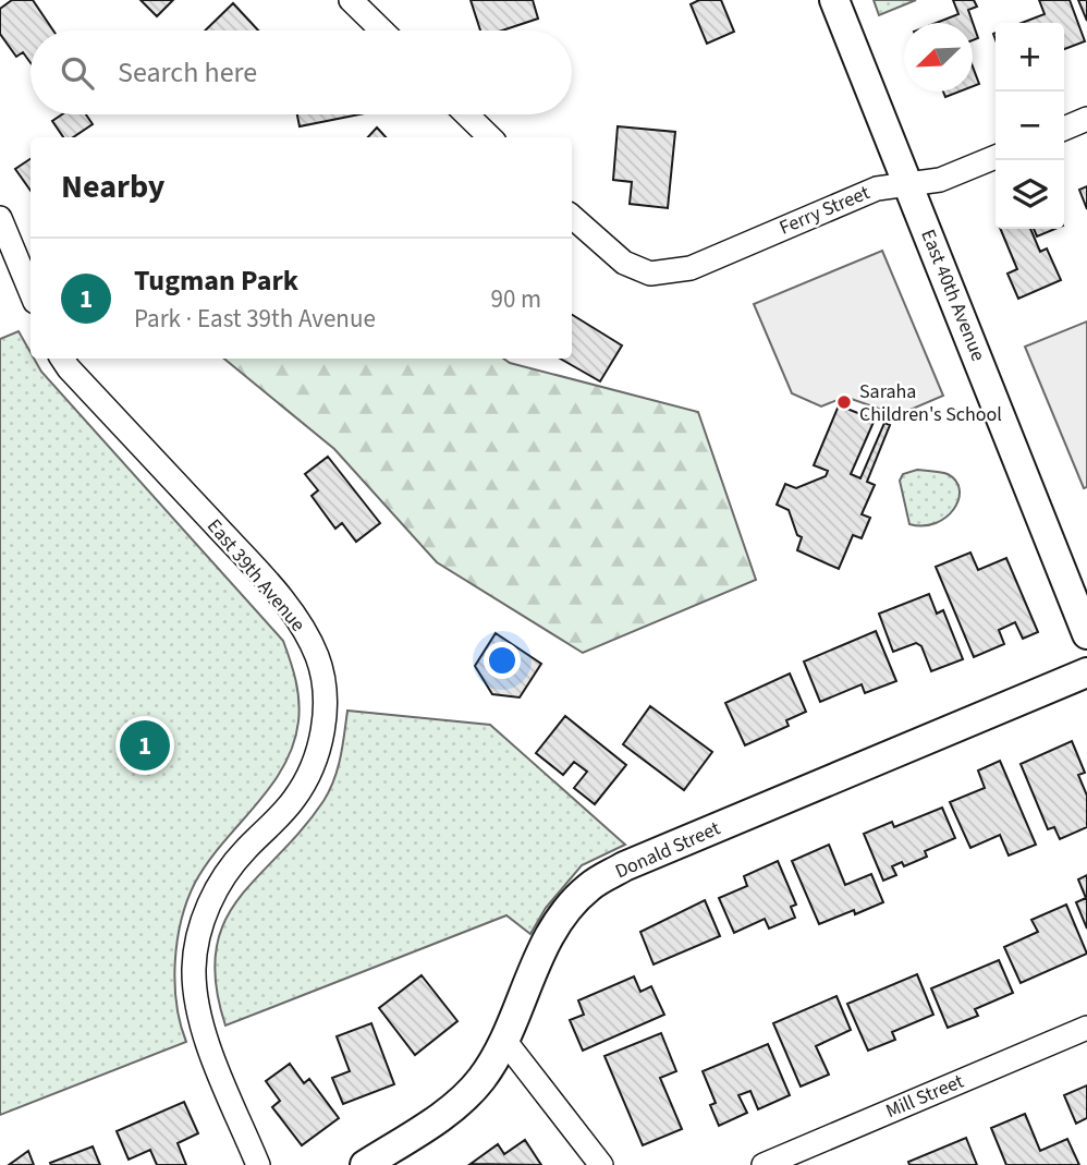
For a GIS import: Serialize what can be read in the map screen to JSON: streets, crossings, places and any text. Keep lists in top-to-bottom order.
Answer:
{
  "streets": {
    "street": [
      "Ferry Street",
      "East 40th Avenue",
      "East 39th Avenue",
      "Donald Street",
      "Mill Street"
    ]
  },
  "crossings": [
    ["Ferry Street", "East 40th Avenue"]
  ],
  "places": ["Saraha Children's School"],
  "north": "bottom left",
  "page": {
    "map_buttons": ["+", "−"],
    "search": "Search here",
    "heading": "Nearby",
    "list": [
      {
        "mark": "1",
        "name": "Tugman Park",
        "note": "Park · East 39th Avenue",
        "value": "90 m"
      }
    ],
    "pins": "1"
  }
}
